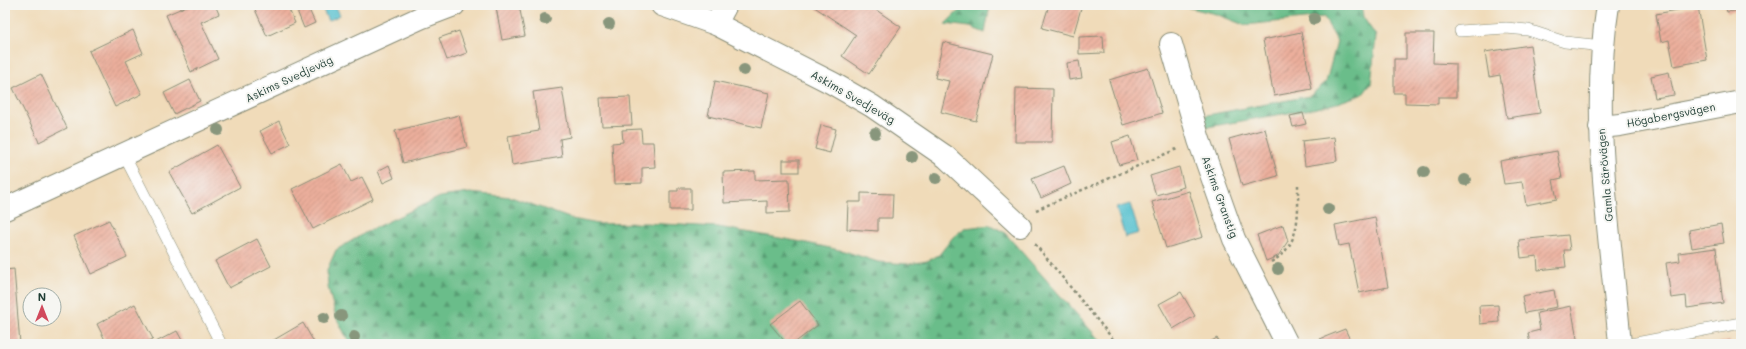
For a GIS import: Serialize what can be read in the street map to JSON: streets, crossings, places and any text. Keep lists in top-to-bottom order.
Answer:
{
  "streets": {
    "street": [
      "Askims Svedjeväg",
      "Högabergsvägen",
      "Gamla Särövägen",
      "Askims Granstig"
    ]
  },
  "crossings": [
    ["Högabergsvägen", "Gamla Särövägen"]
  ],
  "north": "top"
}
